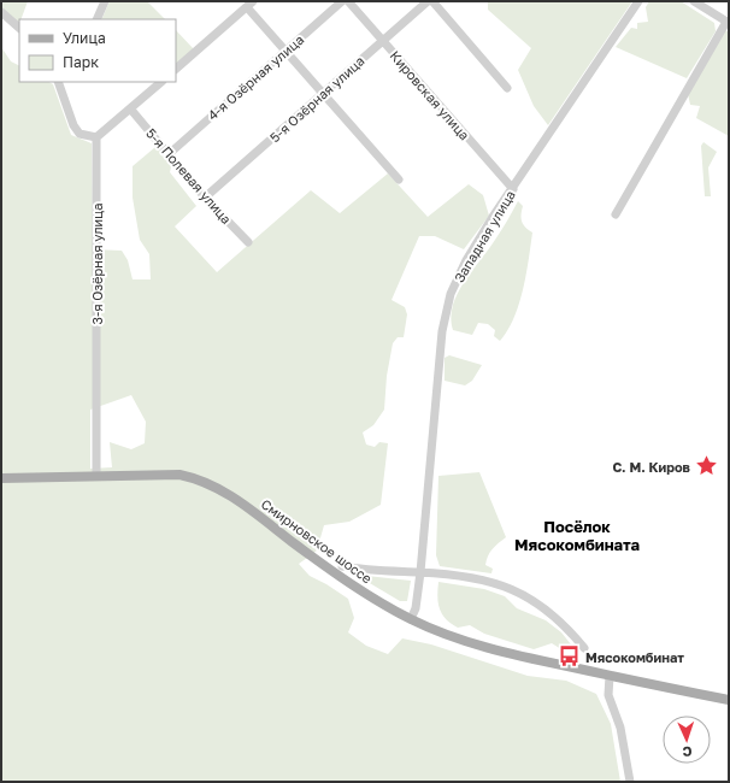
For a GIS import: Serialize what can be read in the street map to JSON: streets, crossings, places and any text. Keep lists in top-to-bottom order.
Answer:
{
  "streets": {
    "main road": ["Смирновское шоссе"],
    "street": [
      "4-я Озёрная улица",
      "Кировская улица",
      "5-я Озёрная улица",
      "5-я Полевая улица",
      "Западная улица",
      "3-я Озёрная улица"
    ]
  },
  "crossings": [
    ["4-я Озёрная улица", "5-я Полевая улица"],
    ["Кировская улица", "5-я Озёрная улица"],
    ["Кировская улица", "Западная улица"],
    ["5-я Озёрная улица", "5-я Полевая улица"],
    ["Западная улица", "Смирновское шоссе"],
    ["3-я Озёрная улица", "Смирновское шоссе"]
  ],
  "districts": ["Посёлок Мясокомбината"],
  "places": {
    "place": ["С. М. Киров"],
    "bus stop": ["Мясокомбинат"]
  },
  "legend": ["Улица", "Парк"],
  "north": "bottom"
}
